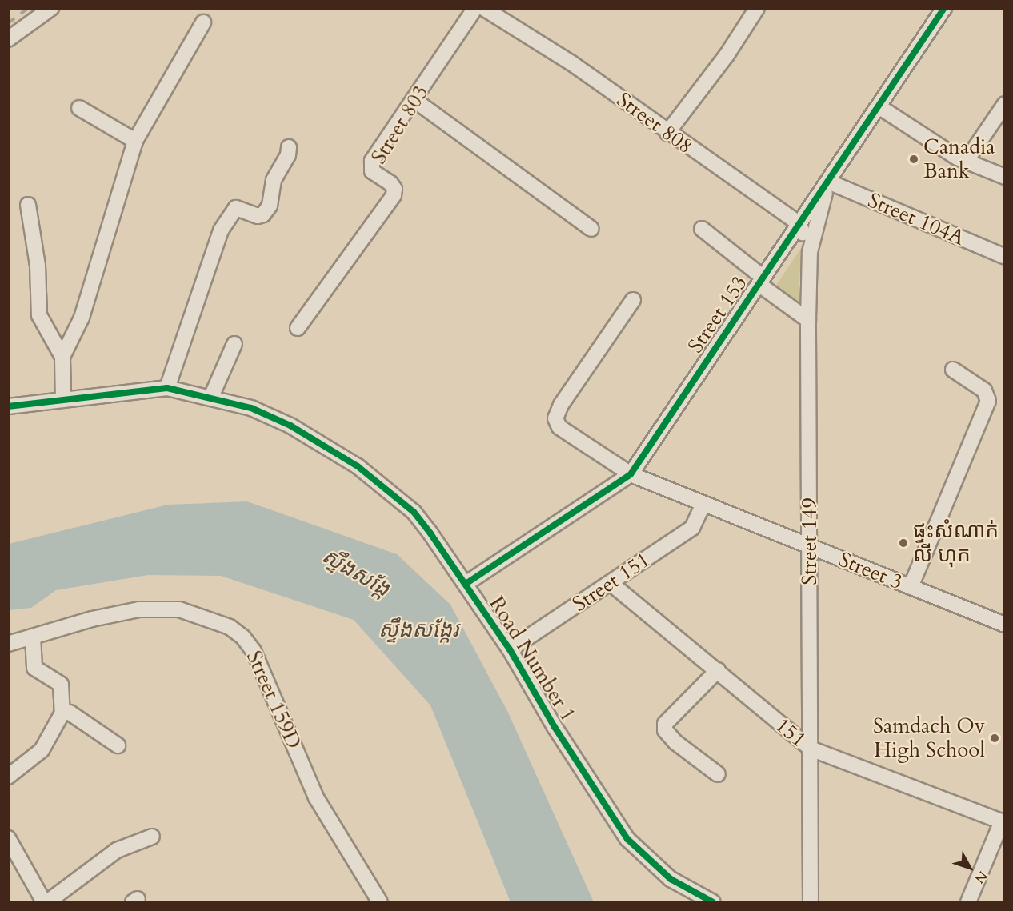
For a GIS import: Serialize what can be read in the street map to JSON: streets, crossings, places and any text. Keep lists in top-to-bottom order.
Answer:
{
  "streets": {
    "street": [
      "Street 808",
      "Street 803",
      "Street 104A",
      "Street 153",
      "Street 149",
      "Street 3",
      "Street 151",
      "Road Number 1",
      "Street 159D",
      "151"
    ]
  },
  "crossings": [
    ["Street 808", "Street 153"],
    ["Street 104A", "Street 153"],
    ["Street 104A", "Street 149"],
    ["Street 153", "Street 149"],
    ["Street 153", "Street 3"],
    ["Street 153", "Road Number 1"],
    ["Street 149", "Street 3"],
    ["Street 149", "151"],
    ["Street 3", "Street 151"],
    ["Street 151", "Road Number 1"],
    ["Street 151", "151"]
  ],
  "water": ["ស្ទឹងសង្កែ", "ស្ទឹងសង្កែរ"],
  "places": ["Canadia Bank", "ផ្ទះសំណាក់ លី ហុក", "Samdach Ov High School"],
  "north": "bottom right"
}
